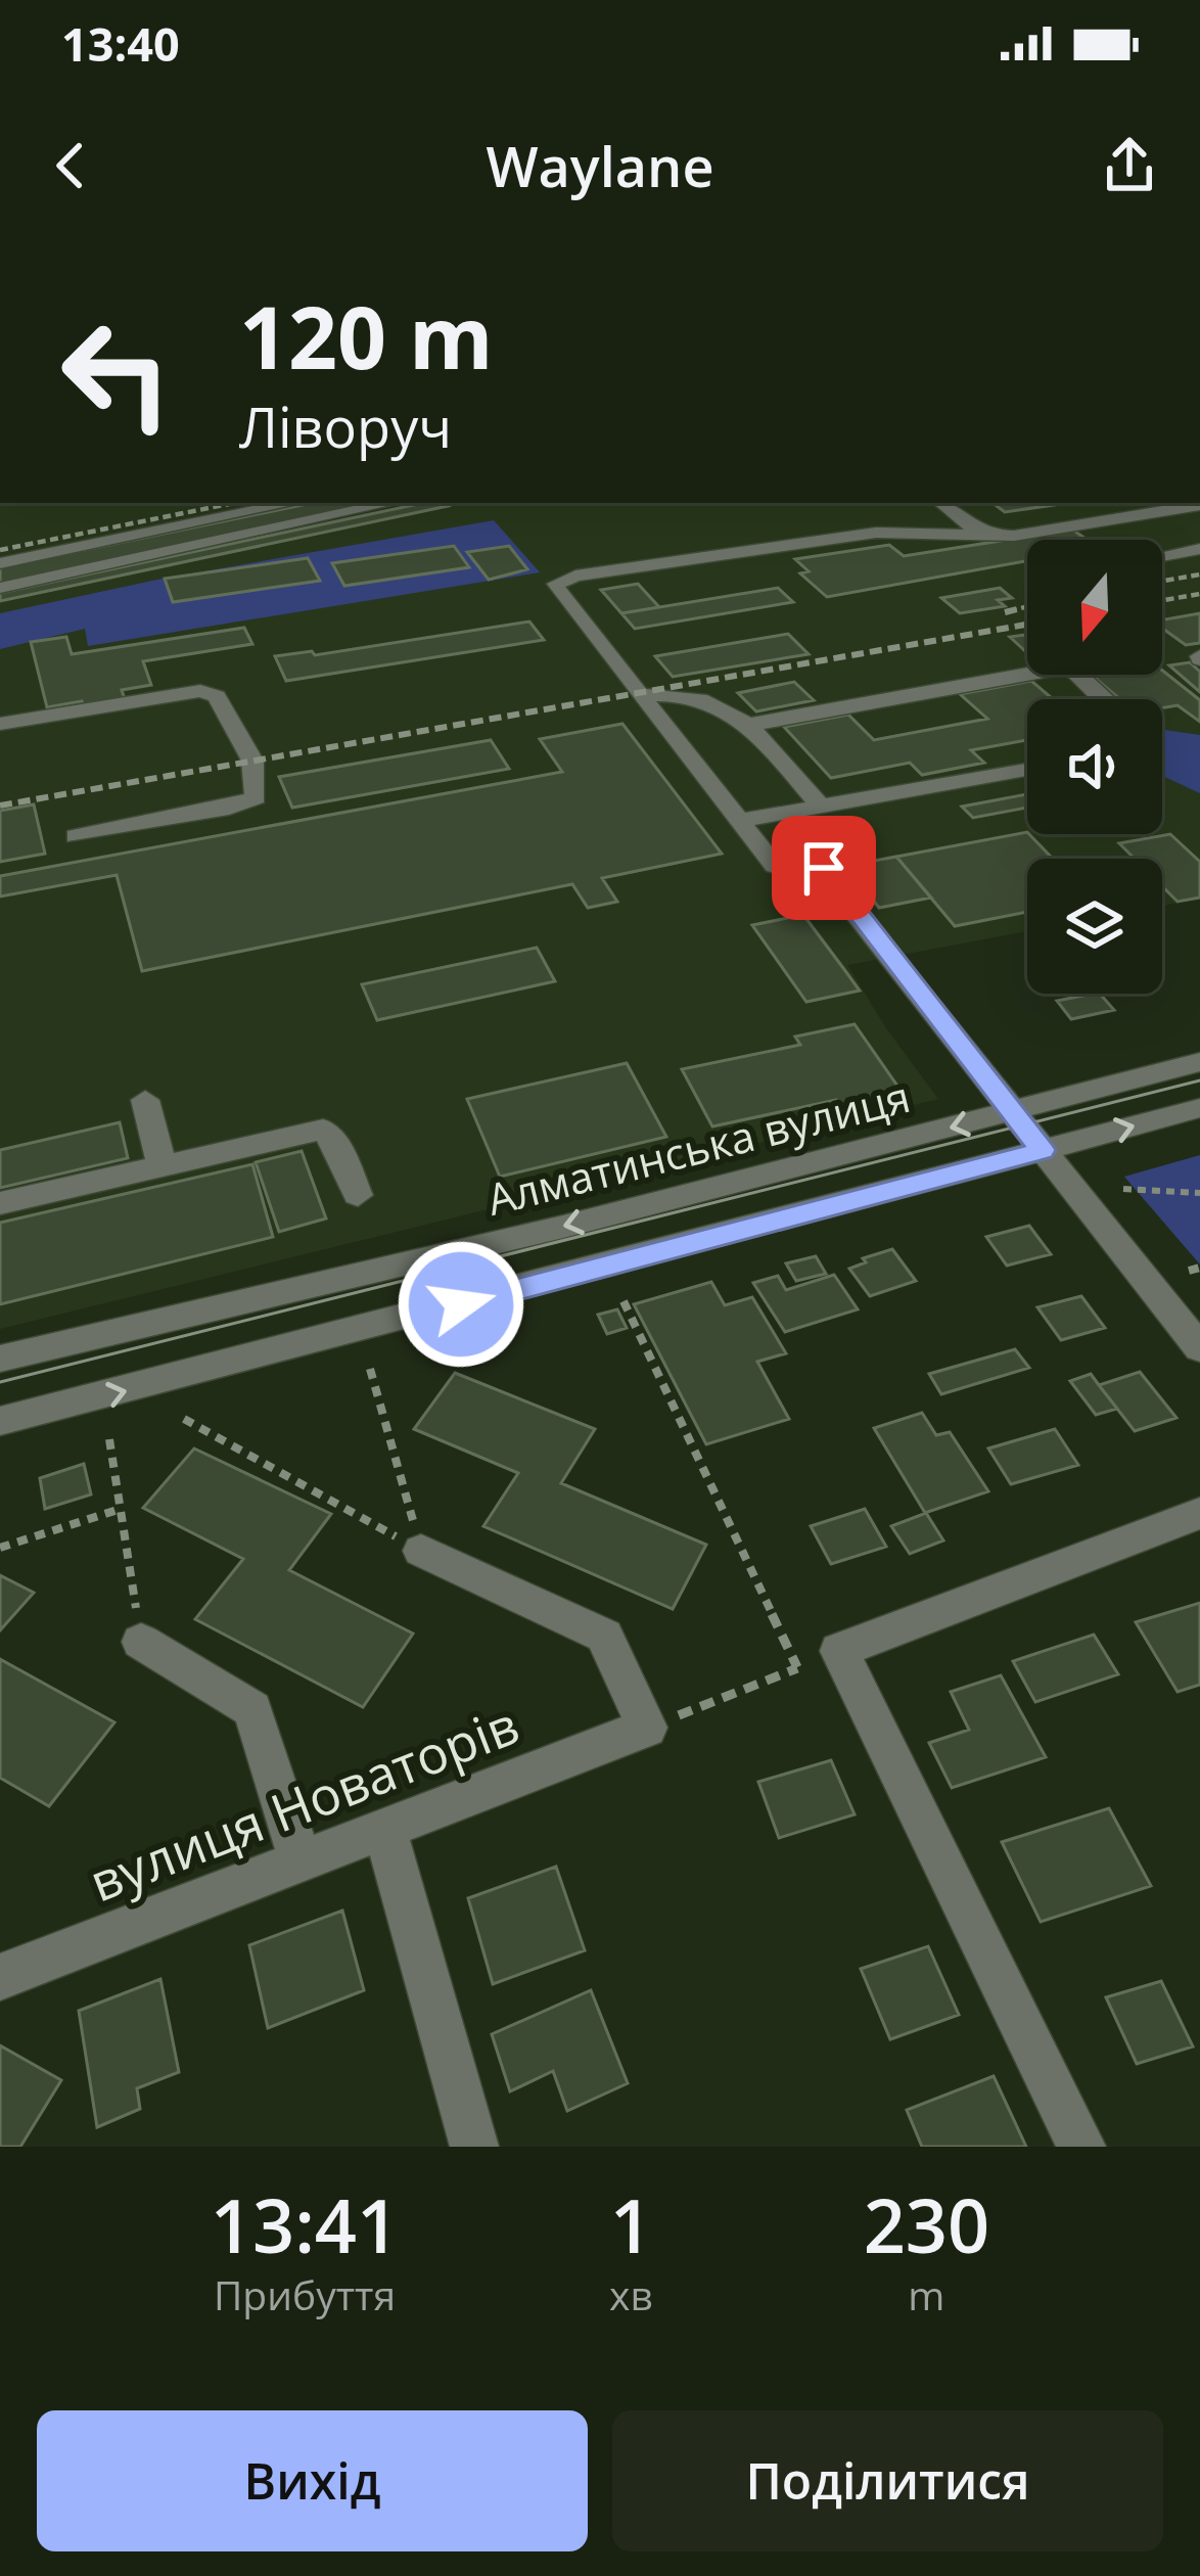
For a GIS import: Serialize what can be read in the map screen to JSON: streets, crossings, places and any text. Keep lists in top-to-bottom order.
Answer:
{
  "streets": {
    "street": ["Алматинська вулиця", "вулиця Новаторів"]
  },
  "north": "bottom",
  "page": {
    "status": "13:40",
    "header": "Waylane",
    "turn": ["120 m", "Ліворуч"],
    "eta": [
      "13:41",
      "Прибуття",
      "1",
      "хв",
      "230",
      "m"
    ],
    "buttons": ["Вихід", "Поділитися"]
  }
}
